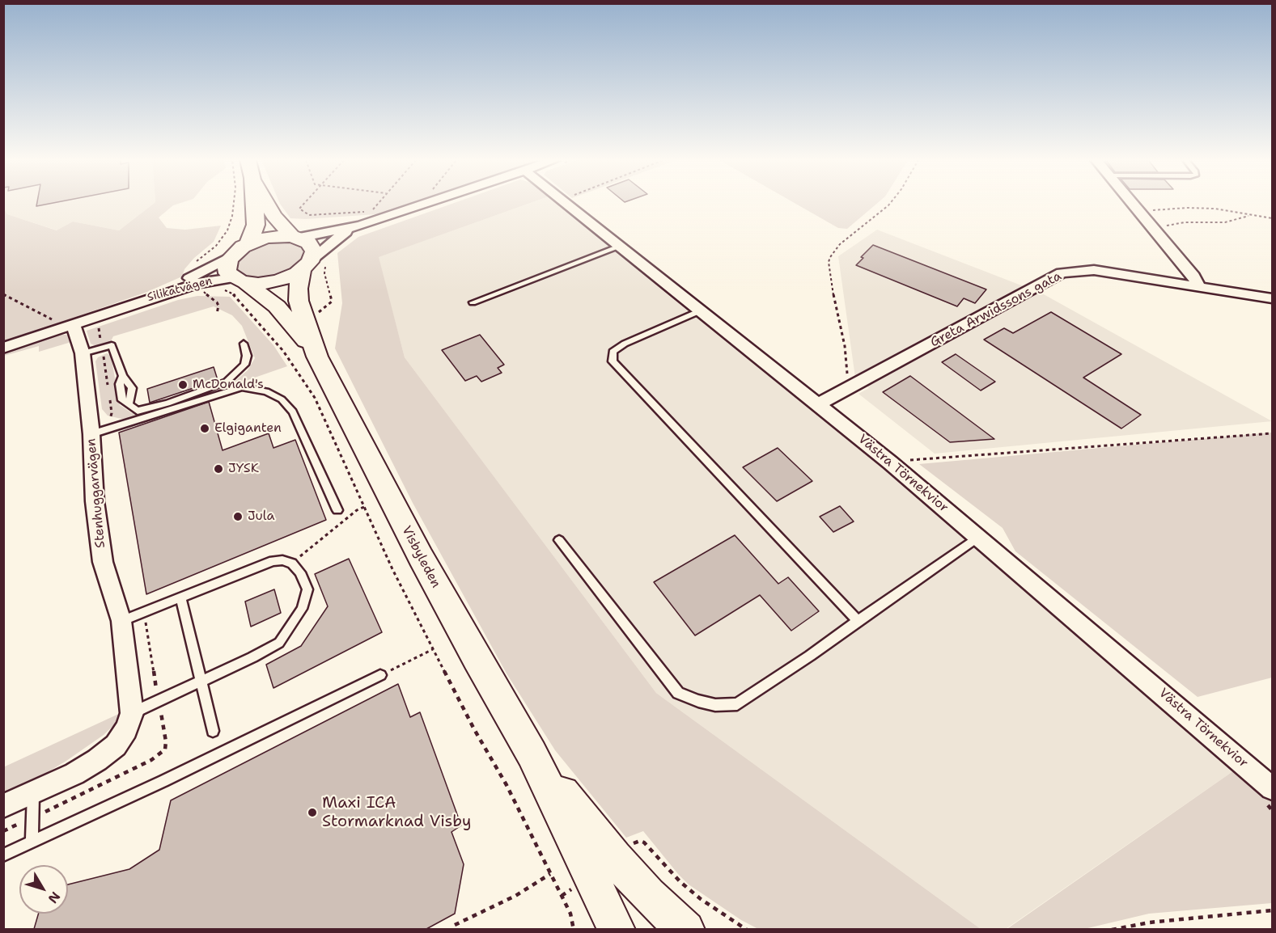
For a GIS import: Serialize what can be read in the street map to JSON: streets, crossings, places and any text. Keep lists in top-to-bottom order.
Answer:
{
  "streets": {
    "main road": ["Visbyleden"],
    "street": [
      "Silikatvägen",
      "Greta Arwidssons gata",
      "Västra Törnekvior",
      "Stenhuggarvägen"
    ]
  },
  "crossings": [
    ["Silikatvägen", "Visbyleden"],
    ["Greta Arwidssons gata", "Västra Törnekvior"]
  ],
  "places": [
    "McDonald's",
    "Elgiganten",
    "JYSK",
    "Jula",
    "Maxi ICA Stormarknad Visby"
  ],
  "north": "bottom right"
}
